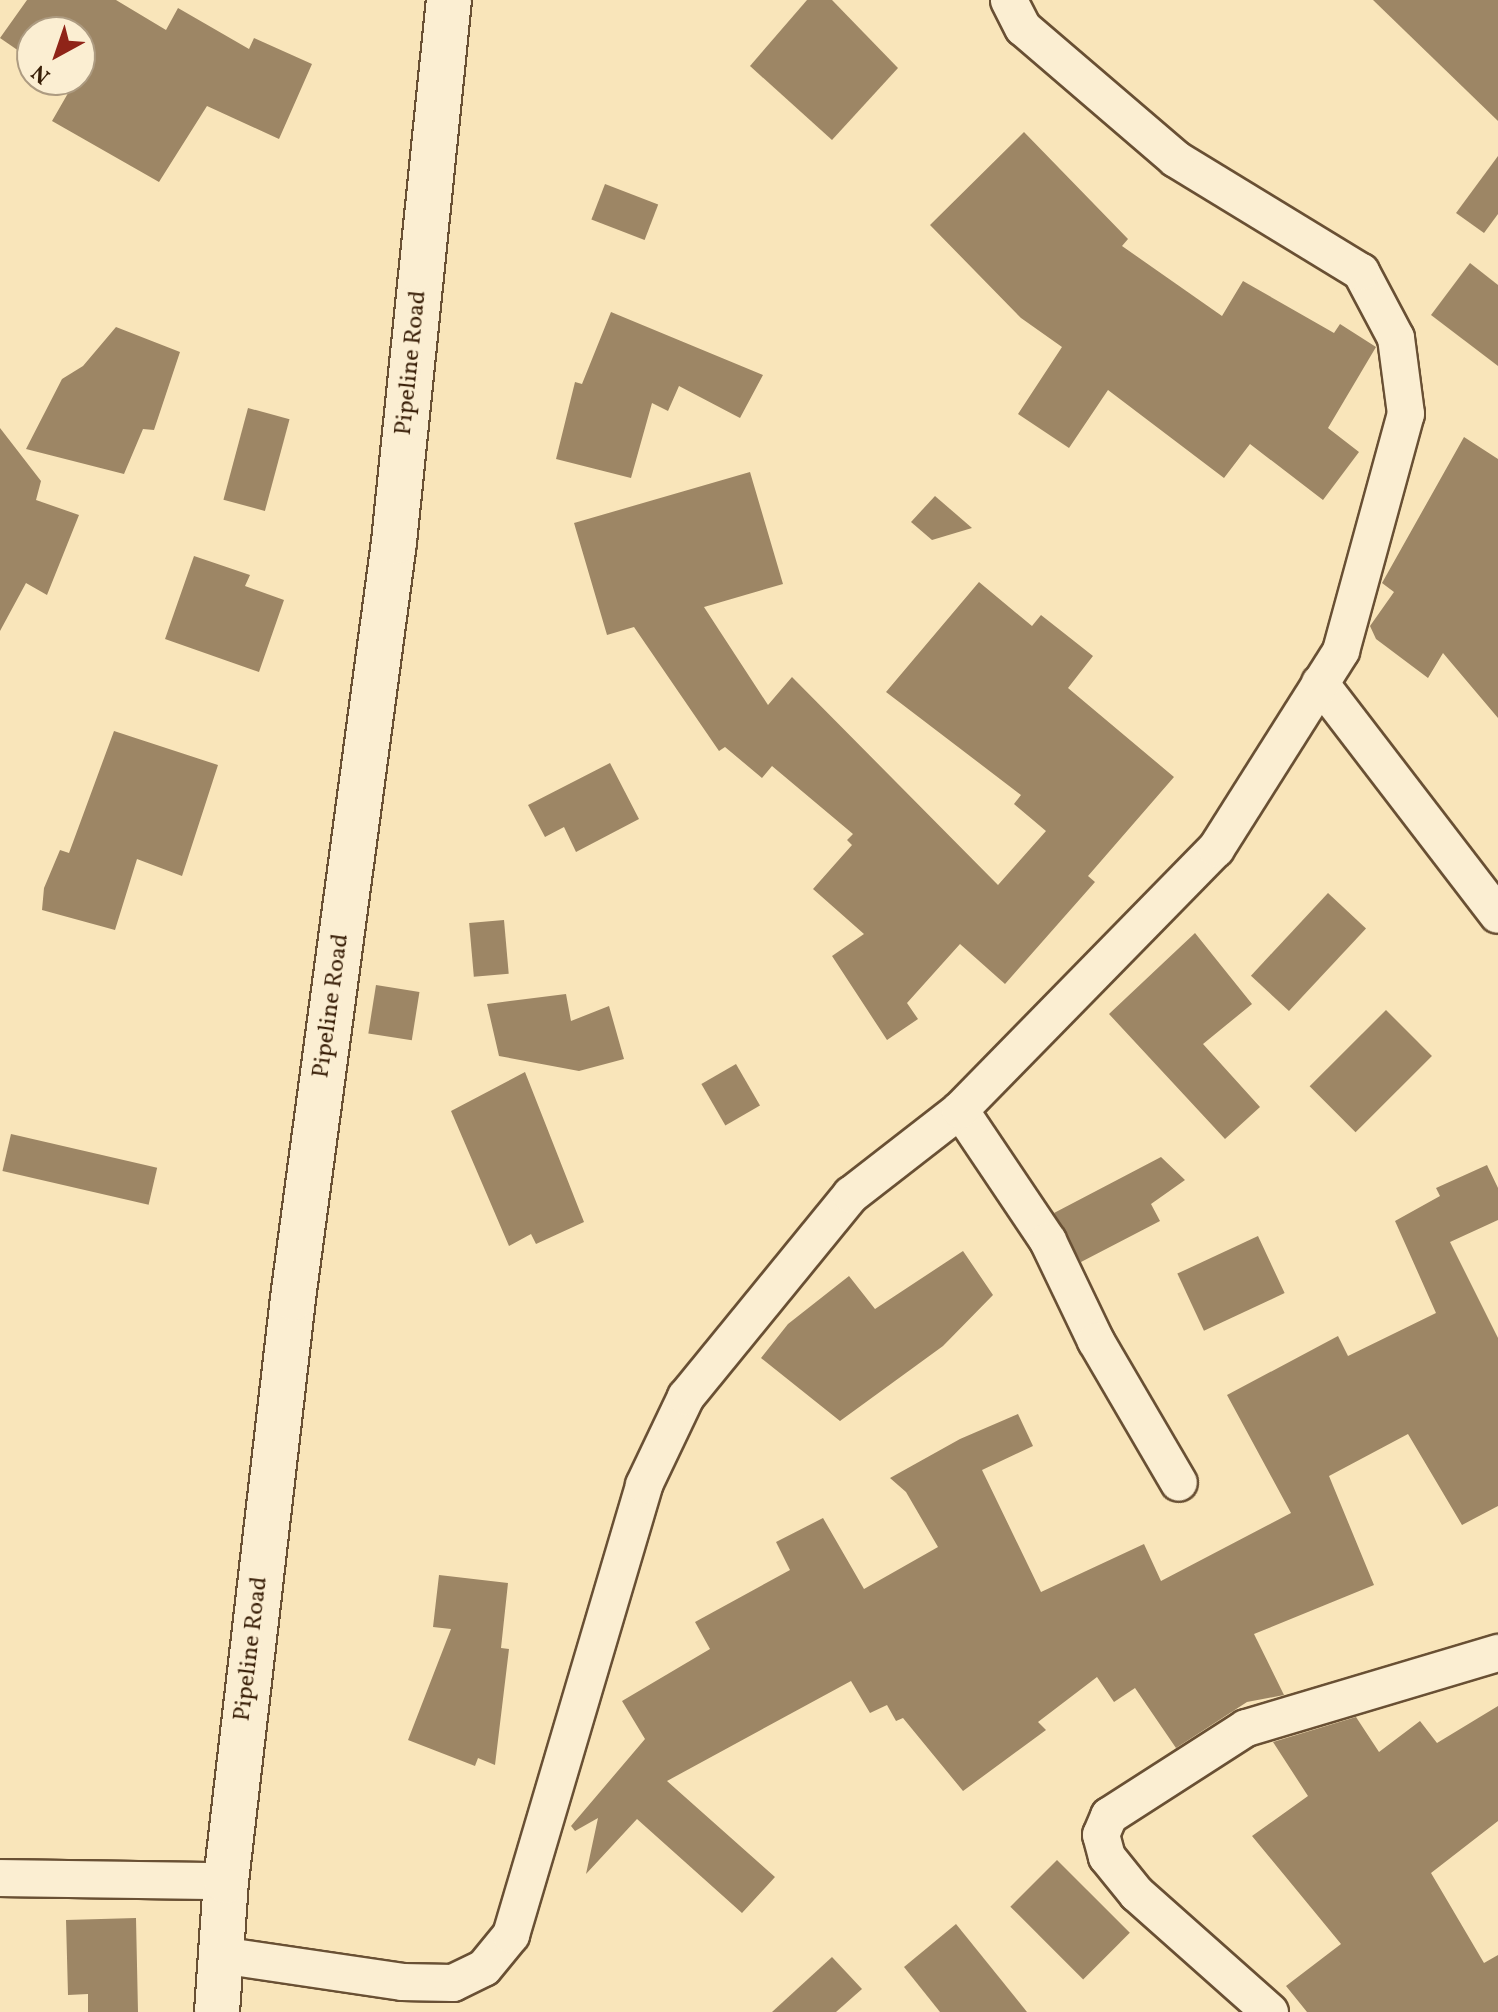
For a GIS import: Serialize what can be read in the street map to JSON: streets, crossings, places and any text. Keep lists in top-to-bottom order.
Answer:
{
  "streets": {
    "street": ["Pipeline Road"]
  },
  "north": "bottom left"
}
